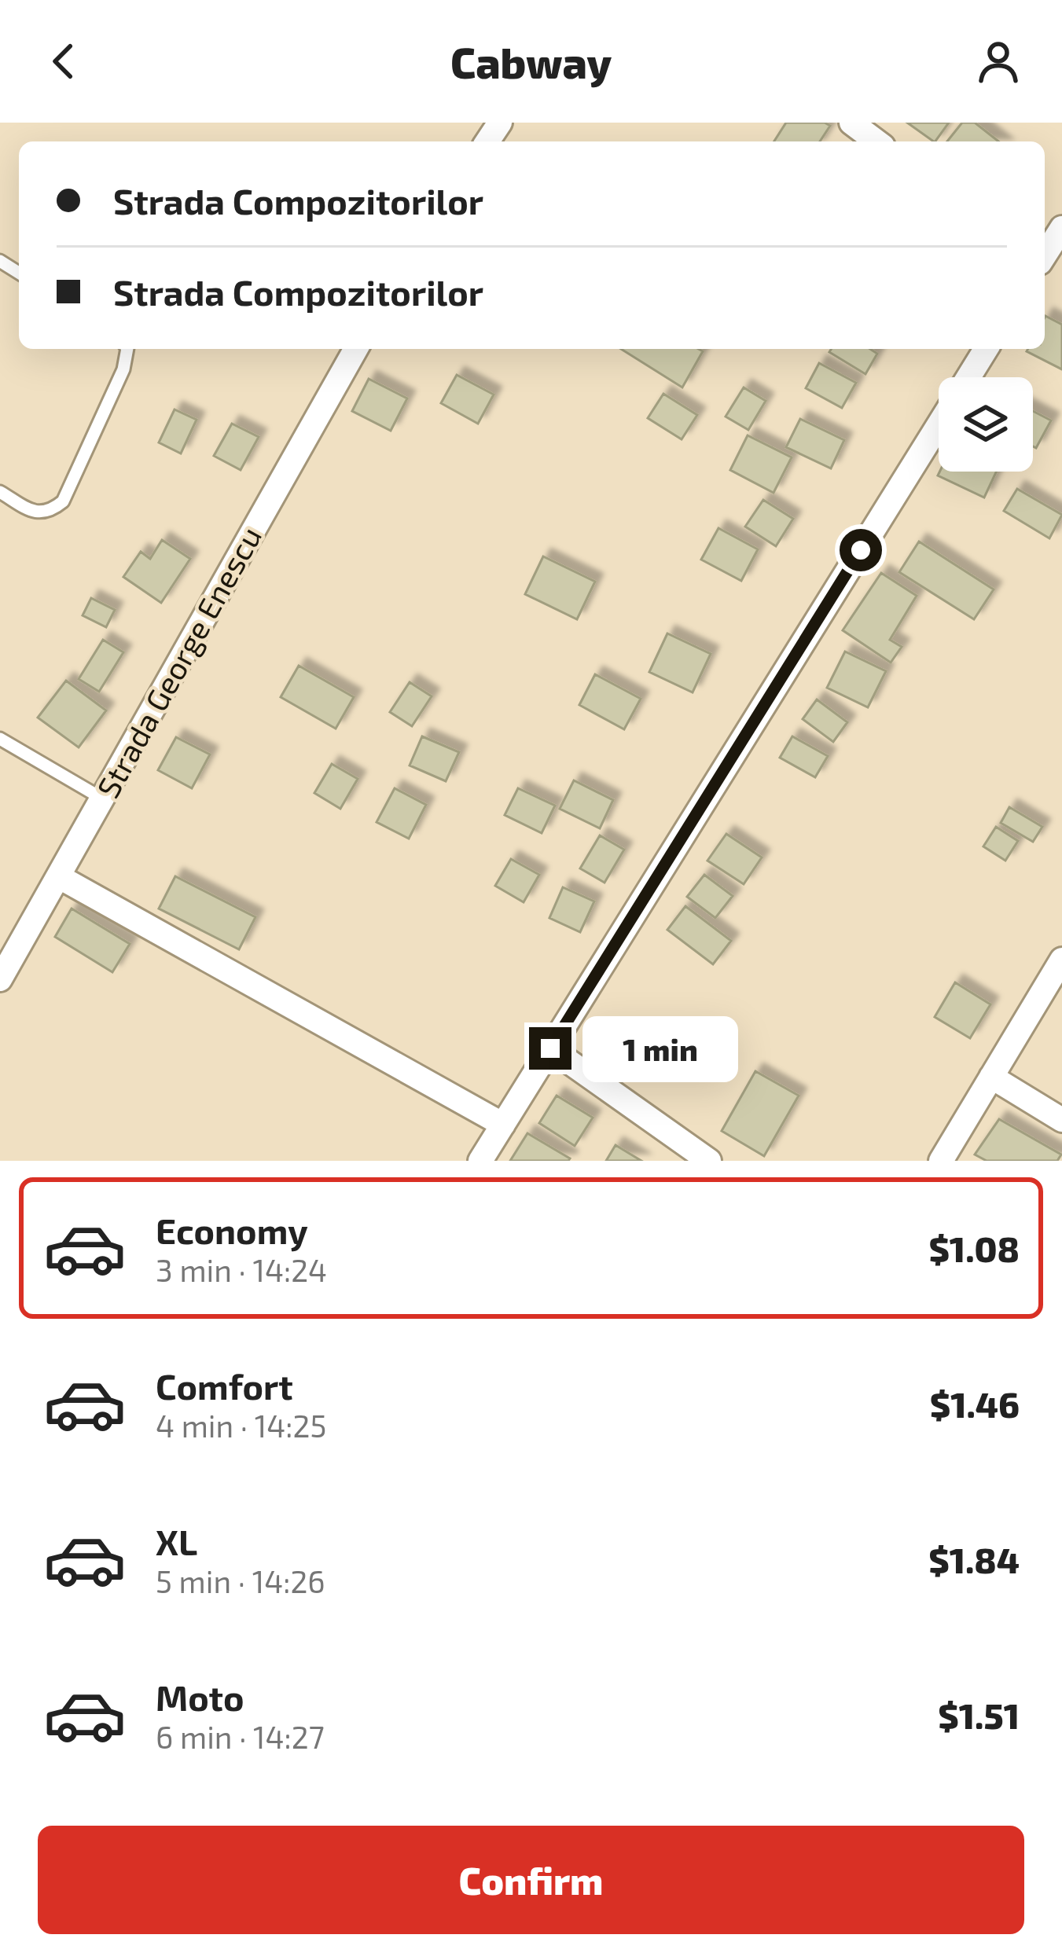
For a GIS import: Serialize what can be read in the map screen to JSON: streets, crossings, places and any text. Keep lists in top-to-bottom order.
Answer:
{
  "streets": {
    "street": ["Strada George Enescu"]
  },
  "page": {
    "header": "Cabway",
    "banner": ["Strada Compozitorilor", "Strada Compozitorilor"],
    "bubble": "1 min",
    "list": [
      {
        "name": "Economy",
        "note": "3 min · 14:24",
        "value": "$1.08"
      },
      {
        "name": "Comfort",
        "note": "4 min · 14:25",
        "value": "$1.46"
      },
      {
        "name": "XL",
        "note": "5 min · 14:26",
        "value": "$1.84"
      },
      {
        "name": "Moto",
        "note": "6 min · 14:27",
        "value": "$1.51"
      }
    ],
    "buttons": "Confirm"
  }
}
